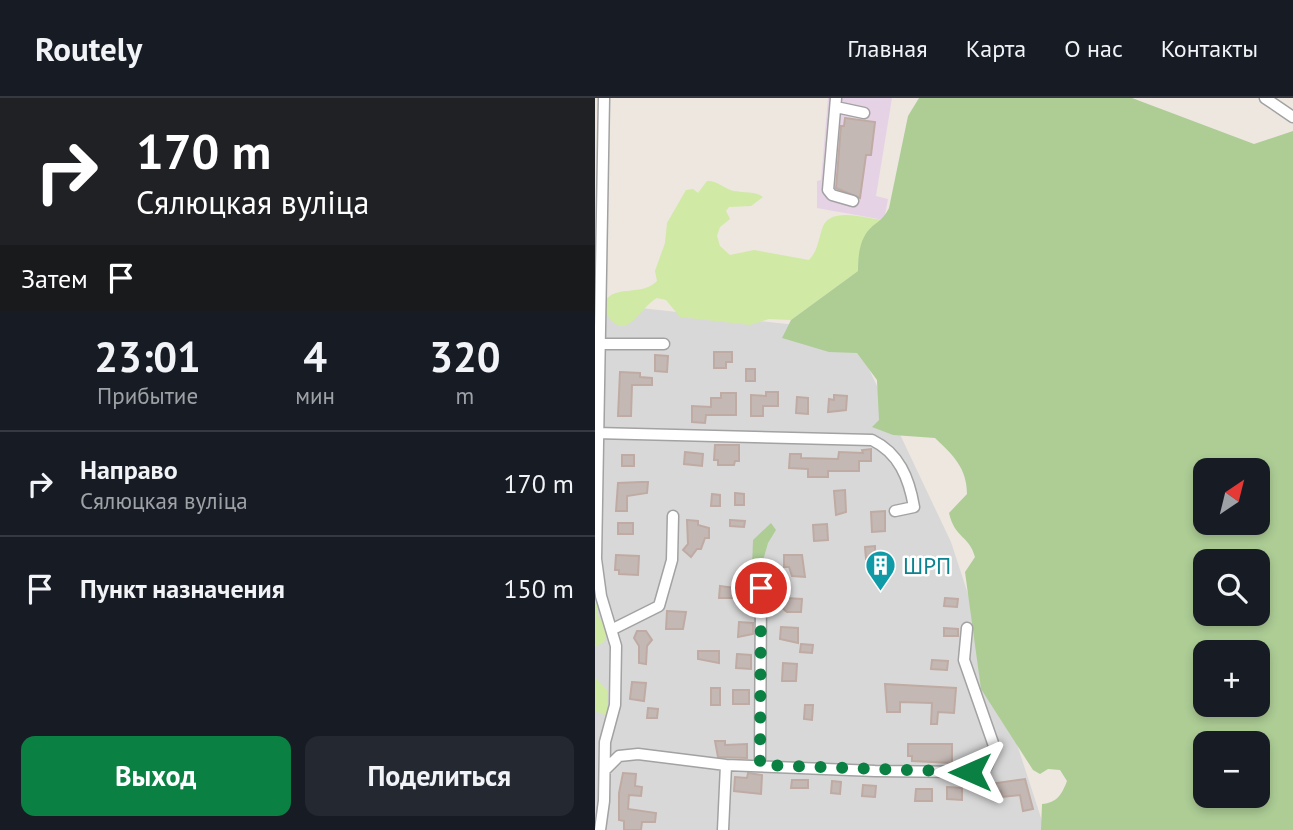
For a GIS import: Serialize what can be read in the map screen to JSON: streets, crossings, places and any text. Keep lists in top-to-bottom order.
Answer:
{
  "places": {
    "building": ["ШРП"]
  },
  "north": "top right",
  "page": {
    "header": "Routely",
    "nav": [
      "Главная",
      "Карта",
      "О нас",
      "Контакты"
    ],
    "turn": ["170 m", "Сялюцкая вуліца"],
    "then": "Затем",
    "eta": [
      "23:01",
      "Прибытие",
      "4",
      "мин",
      "320",
      "m"
    ],
    "list": [
      {
        "name": "Направо",
        "note": "Сялюцкая вуліца",
        "value": "170 m"
      },
      {
        "name": "Пункт назначения",
        "value": "150 m"
      }
    ],
    "map_buttons": ["+", "−"],
    "buttons": ["Выход", "Поделиться"]
  }
}
